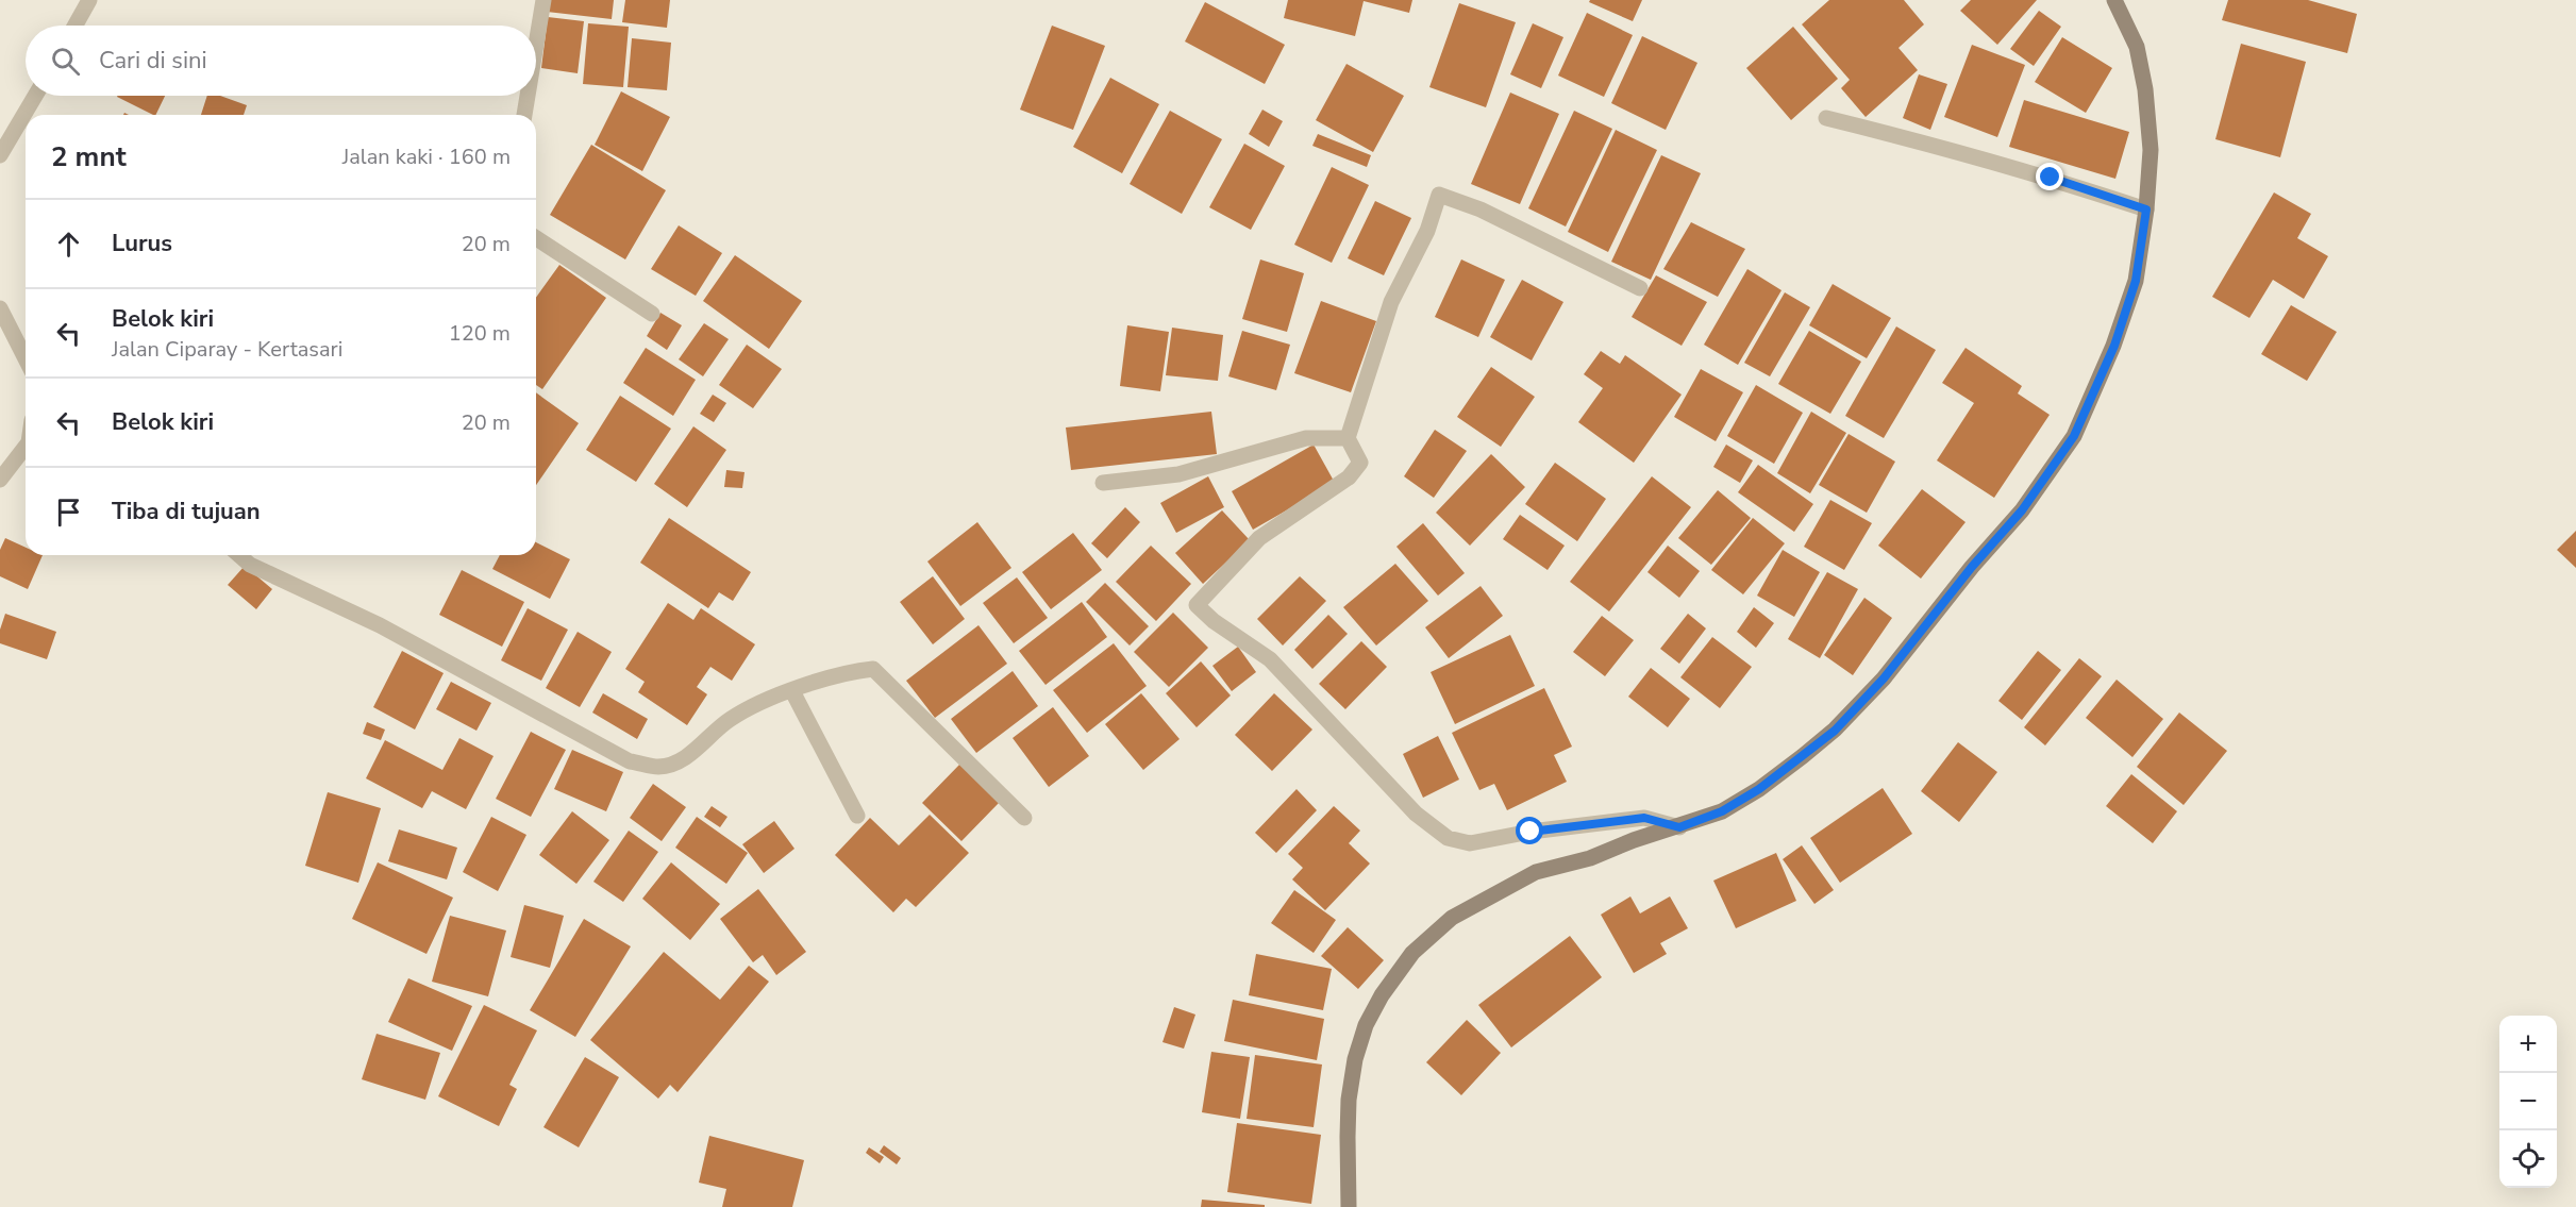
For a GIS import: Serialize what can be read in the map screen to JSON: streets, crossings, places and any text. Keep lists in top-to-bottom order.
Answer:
{
  "page": {
    "search": "Cari di sini",
    "heading": ["2 mnt", "Jalan kaki · 160 m"],
    "list": [
      ["Lurus", "20 m"],
      ["Belok kiri", "Jalan Ciparay - Kertasari", "120 m"],
      ["Belok kiri", "20 m"],
      "Tiba di tujuan"
    ],
    "map_buttons": ["+", "−"]
  }
}
